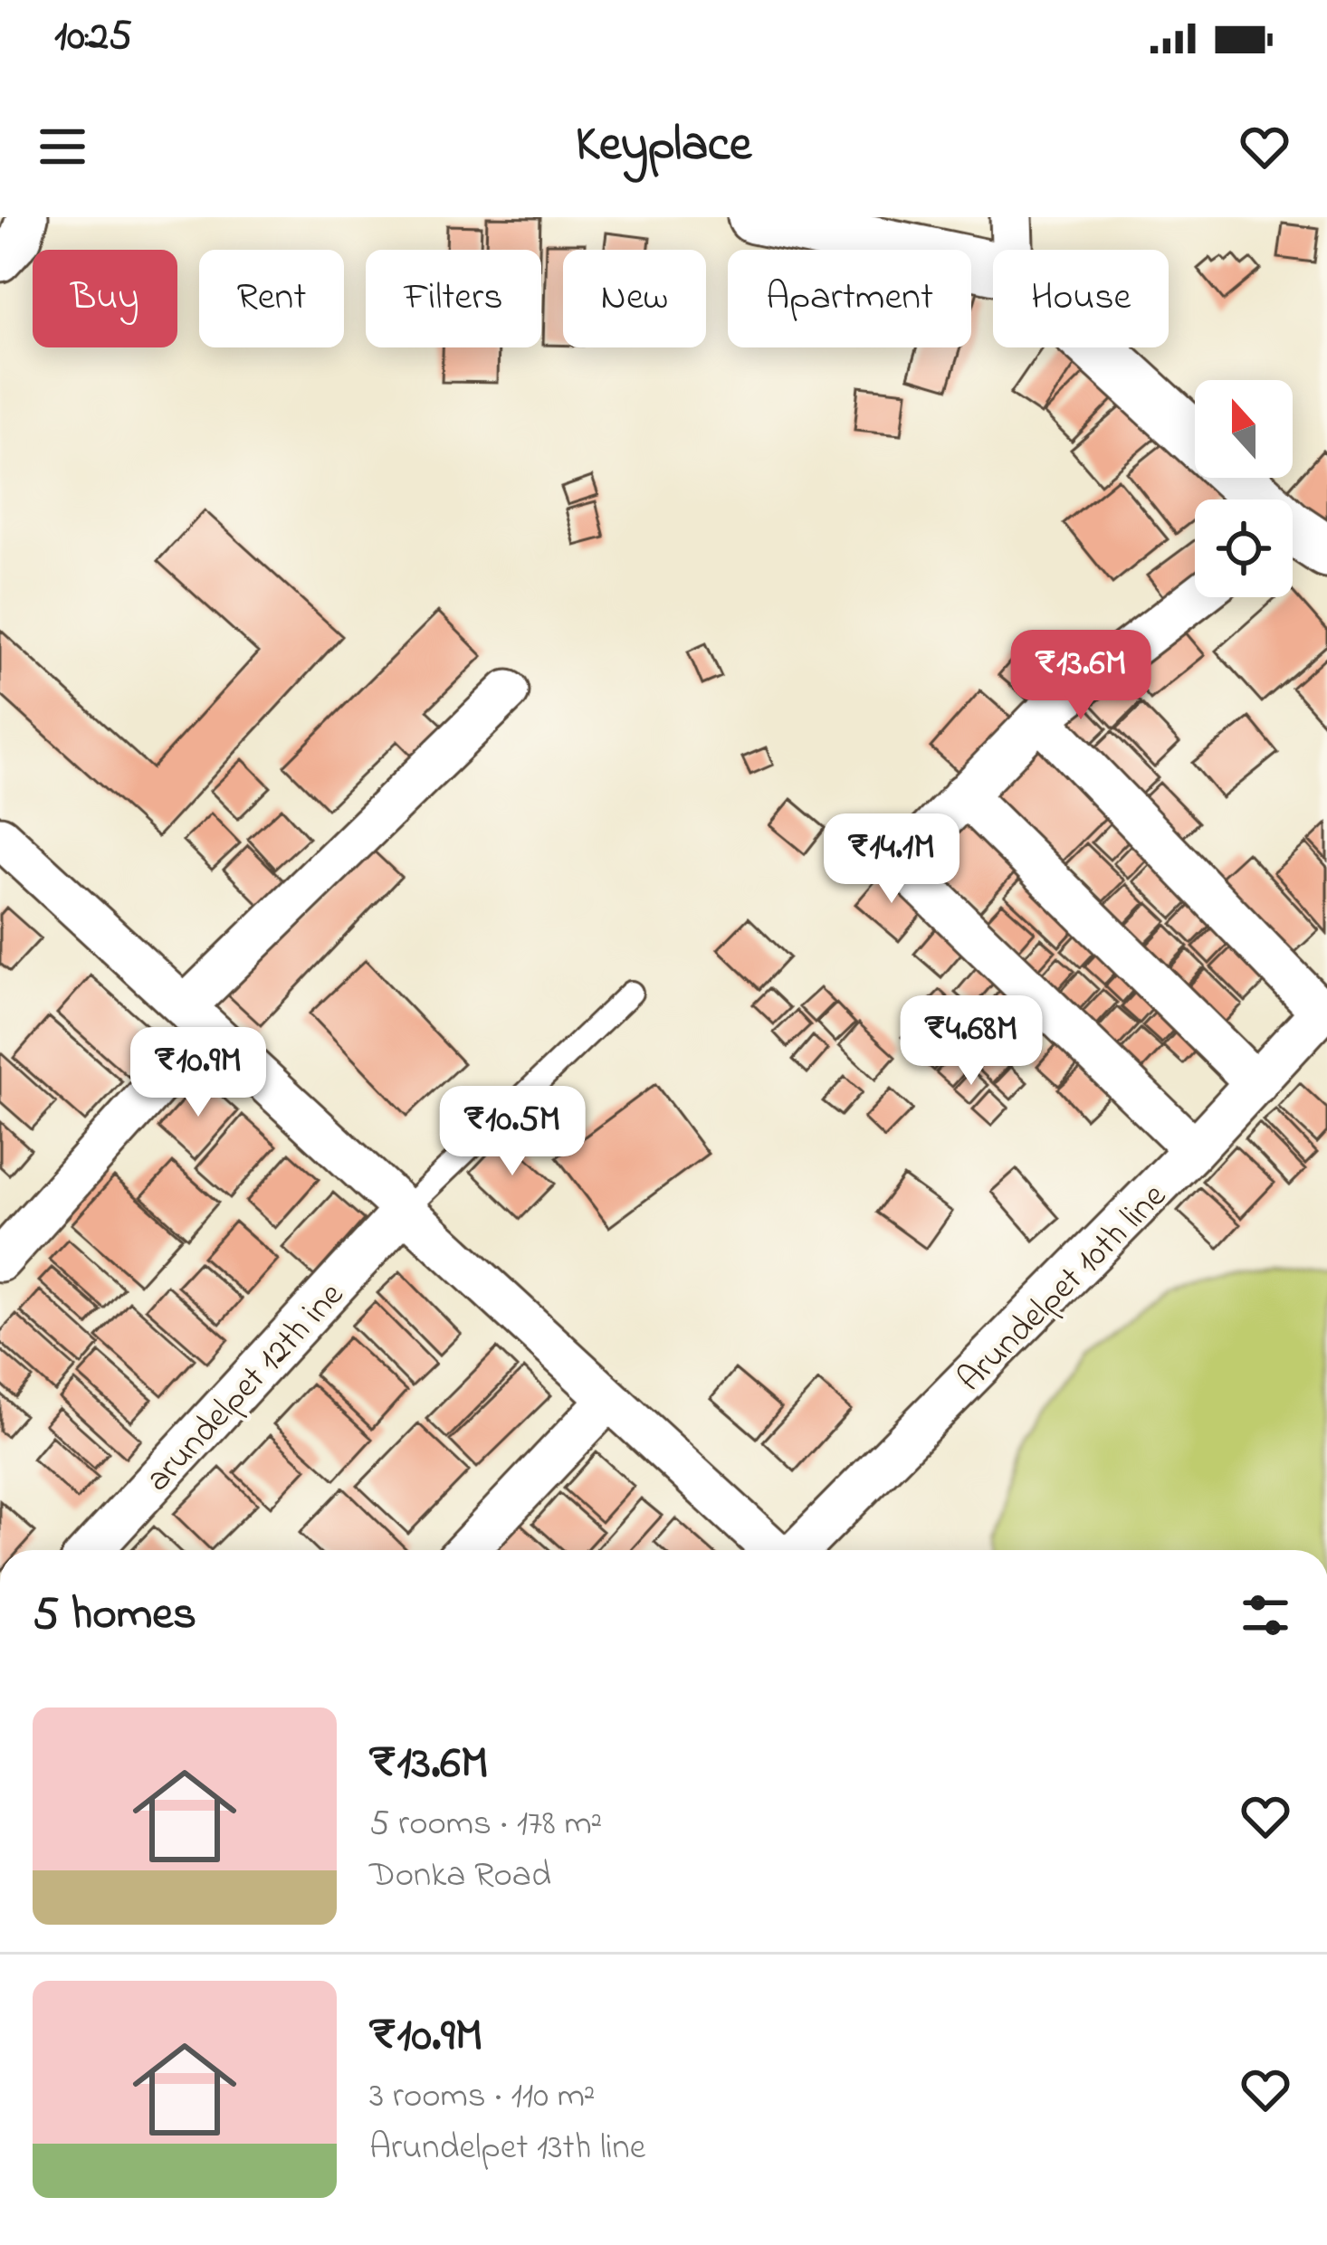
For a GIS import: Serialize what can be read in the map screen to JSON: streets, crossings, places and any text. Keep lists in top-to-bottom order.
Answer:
{
  "streets": {
    "street": ["Arundelpet 10th line", "arundelpet 12th ine"]
  },
  "north": "top",
  "page": {
    "status": "10:25",
    "header": "Keyplace",
    "chip": [
      "Buy",
      "Rent",
      "Filters",
      "New",
      "Apartment",
      "House"
    ],
    "price": [
      "₹13.6M",
      "₹14.1M",
      "₹4.68M",
      "₹10.9M",
      "₹10.5M"
    ],
    "heading": "5 homes",
    "list": [
      {
        "name": "₹13.6M",
        "note": "5 rooms · 178 m² · Donka Road"
      },
      {
        "name": "₹10.9M",
        "note": "3 rooms · 110 m² · Arundelpet 13th line"
      }
    ]
  }
}
